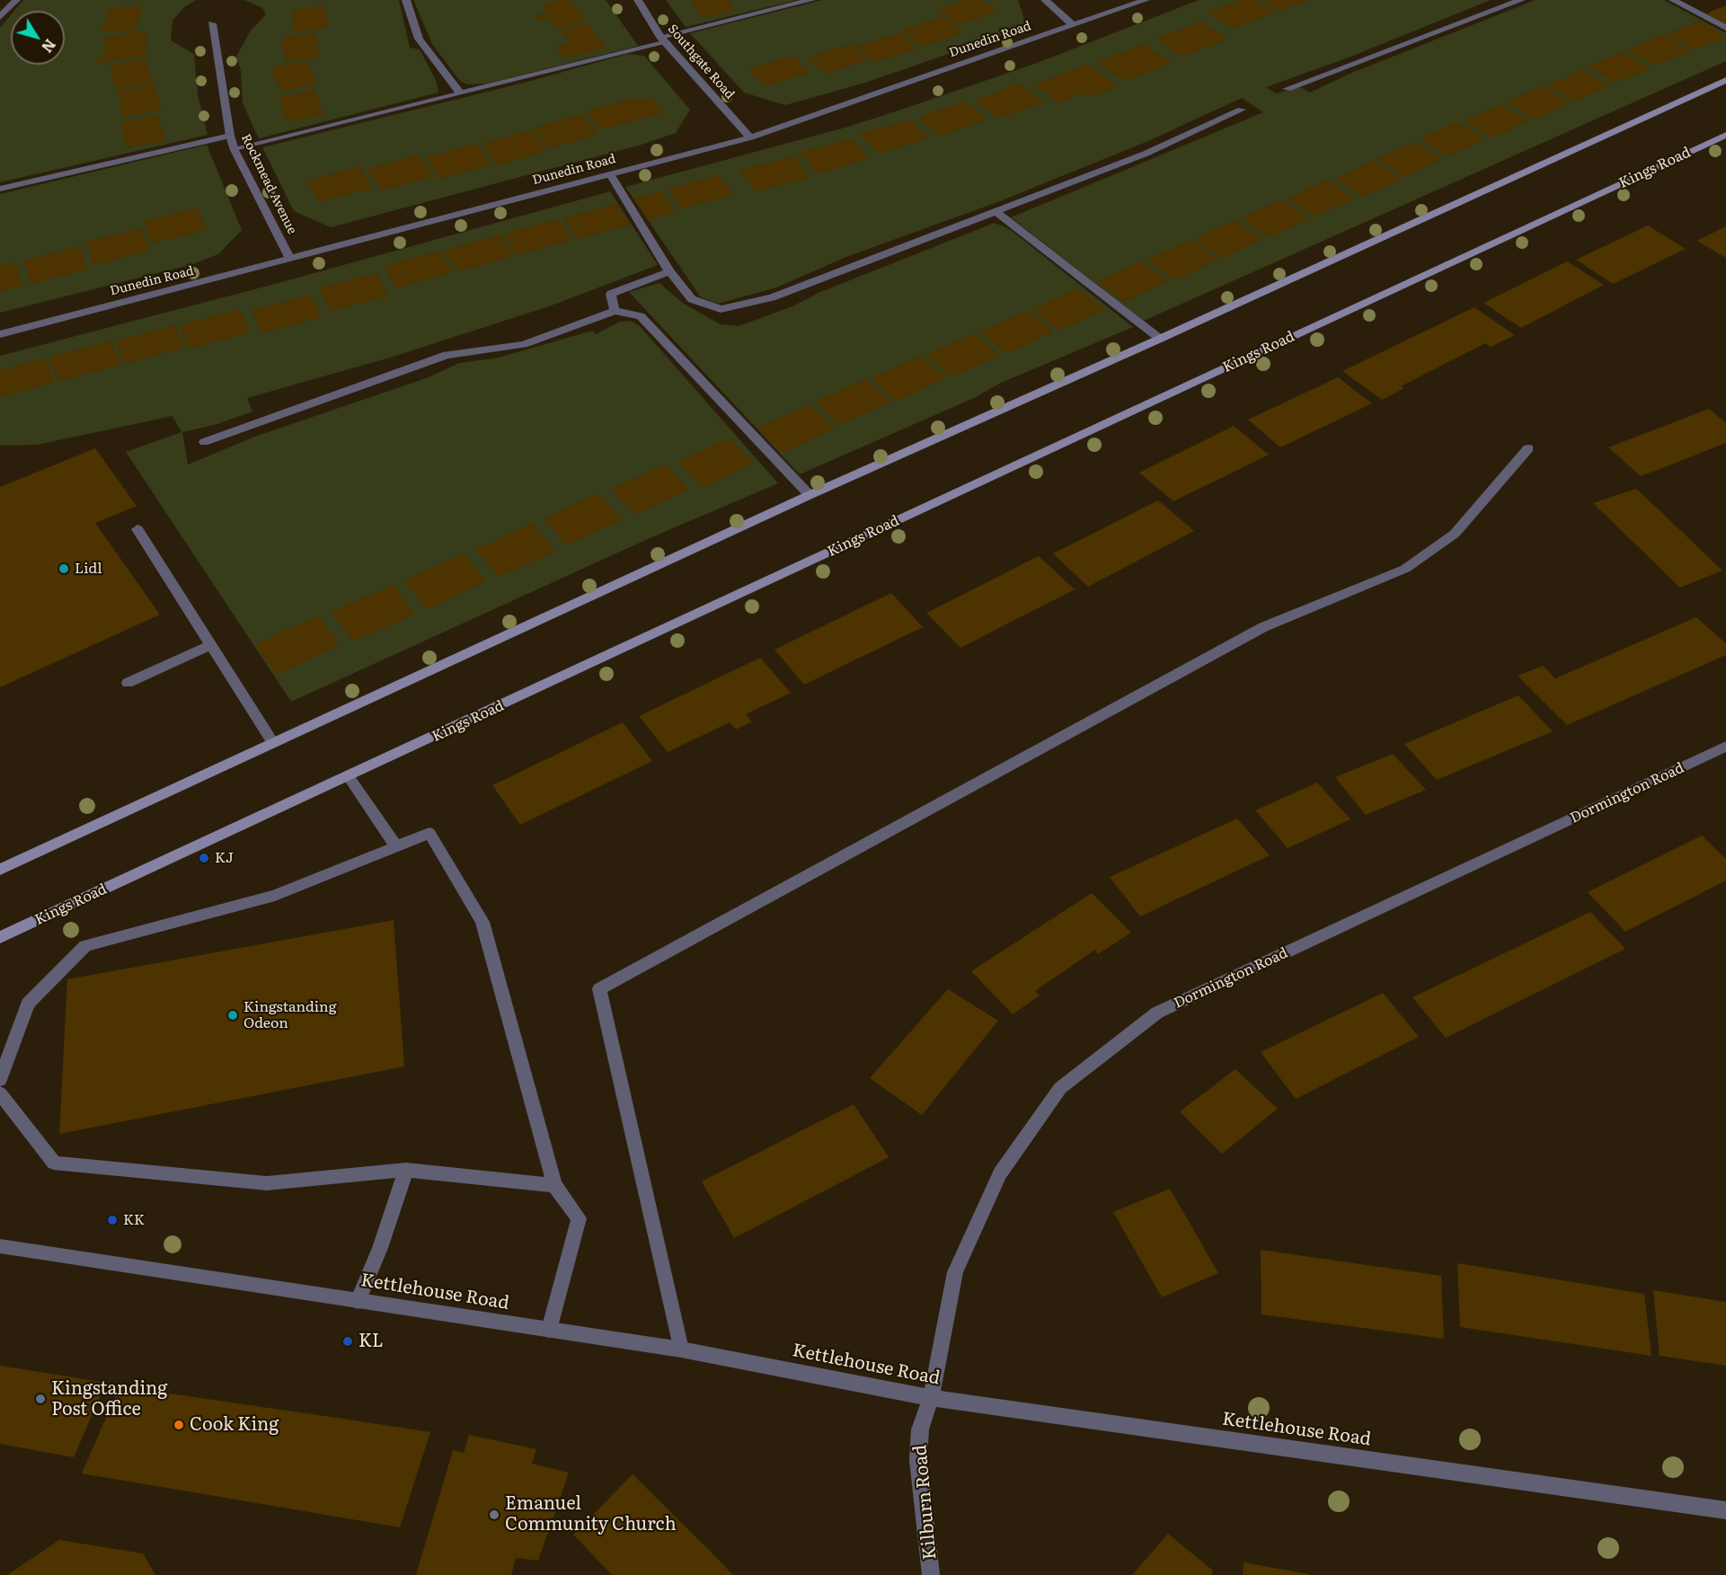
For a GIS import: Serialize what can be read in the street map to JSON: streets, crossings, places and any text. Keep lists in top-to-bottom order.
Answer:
{
  "streets": {
    "main road": ["Kings Road"],
    "street": [
      "Dunedin Road",
      "Southgate Road",
      "Rockmead Avenue",
      "Dormington Road",
      "Kettlehouse Road",
      "Kilburn Road"
    ]
  },
  "crossings": [
    ["Dunedin Road", "Southgate Road"],
    ["Dunedin Road", "Rockmead Avenue"],
    ["Dormington Road", "Kettlehouse Road"],
    ["Dormington Road", "Kilburn Road"],
    ["Kettlehouse Road", "Kilburn Road"]
  ],
  "places": [
    "Lidl",
    "KJ",
    "Kingstanding Odeon",
    "KK",
    "KL",
    "Kingstanding Post Office",
    "Cook King",
    "Emanuel Community Church"
  ],
  "north": "bottom right"
}
